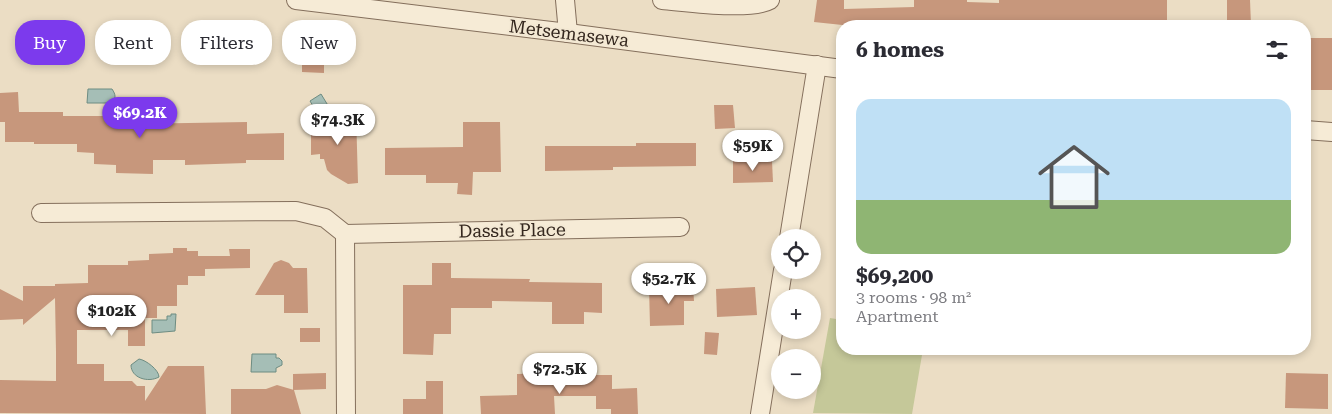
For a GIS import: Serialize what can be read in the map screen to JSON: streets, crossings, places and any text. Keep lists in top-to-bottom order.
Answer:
{
  "streets": {
    "street": ["Metsemasewa", "Dassie Place"]
  },
  "page": {
    "chip": [
      "Buy",
      "Rent",
      "Filters",
      "New"
    ],
    "heading": "6 homes",
    "list": [
      {
        "name": "$69,200",
        "note": "3 rooms · 98 m² · Apartment"
      }
    ],
    "price": [
      "$69.2K",
      "$74.3K",
      "$59K",
      "$52.7K",
      "$102K",
      "$72.5K"
    ],
    "map_buttons": ["+", "−"]
  }
}
